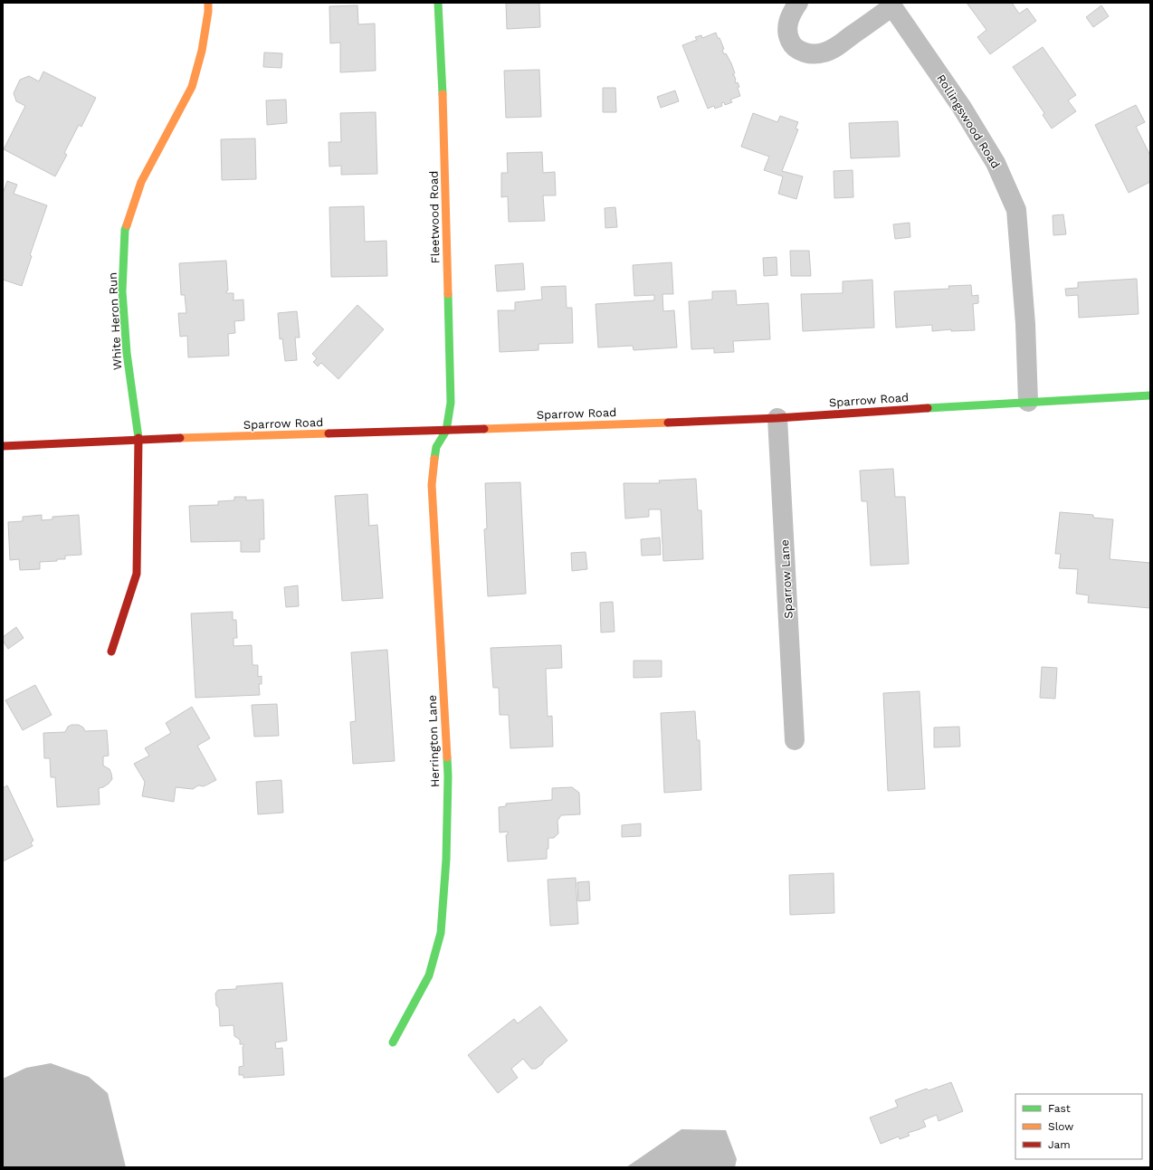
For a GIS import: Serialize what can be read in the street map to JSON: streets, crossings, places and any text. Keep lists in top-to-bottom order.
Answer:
{
  "streets": {
    "street": [
      "Rollingswood Road",
      "Fleetwood Road",
      "White Heron Run",
      "Sparrow Road",
      "Sparrow Lane",
      "Herrington Lane"
    ]
  },
  "crossings": [
    ["Rollingswood Road", "Sparrow Road"],
    ["Fleetwood Road", "Sparrow Road"],
    ["Fleetwood Road", "Herrington Lane"],
    ["White Heron Run", "Sparrow Road"],
    ["Sparrow Road", "Sparrow Lane"],
    ["Sparrow Road", "Herrington Lane"]
  ],
  "legend": ["Fast", "Slow", "Jam"]
}
